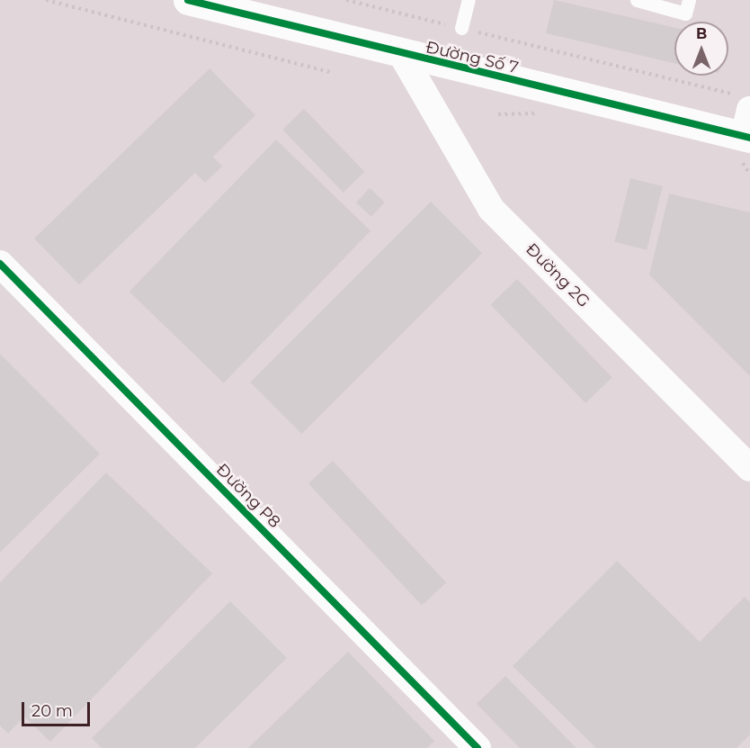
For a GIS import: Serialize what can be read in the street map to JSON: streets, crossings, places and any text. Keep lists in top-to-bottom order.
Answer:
{
  "streets": {
    "street": ["Đường Số 7", "Đường 2G", "Đường P8"]
  },
  "crossings": [
    ["Đường Số 7", "Đường 2G"]
  ],
  "scale_bar": "20 m",
  "north": "top"
}
